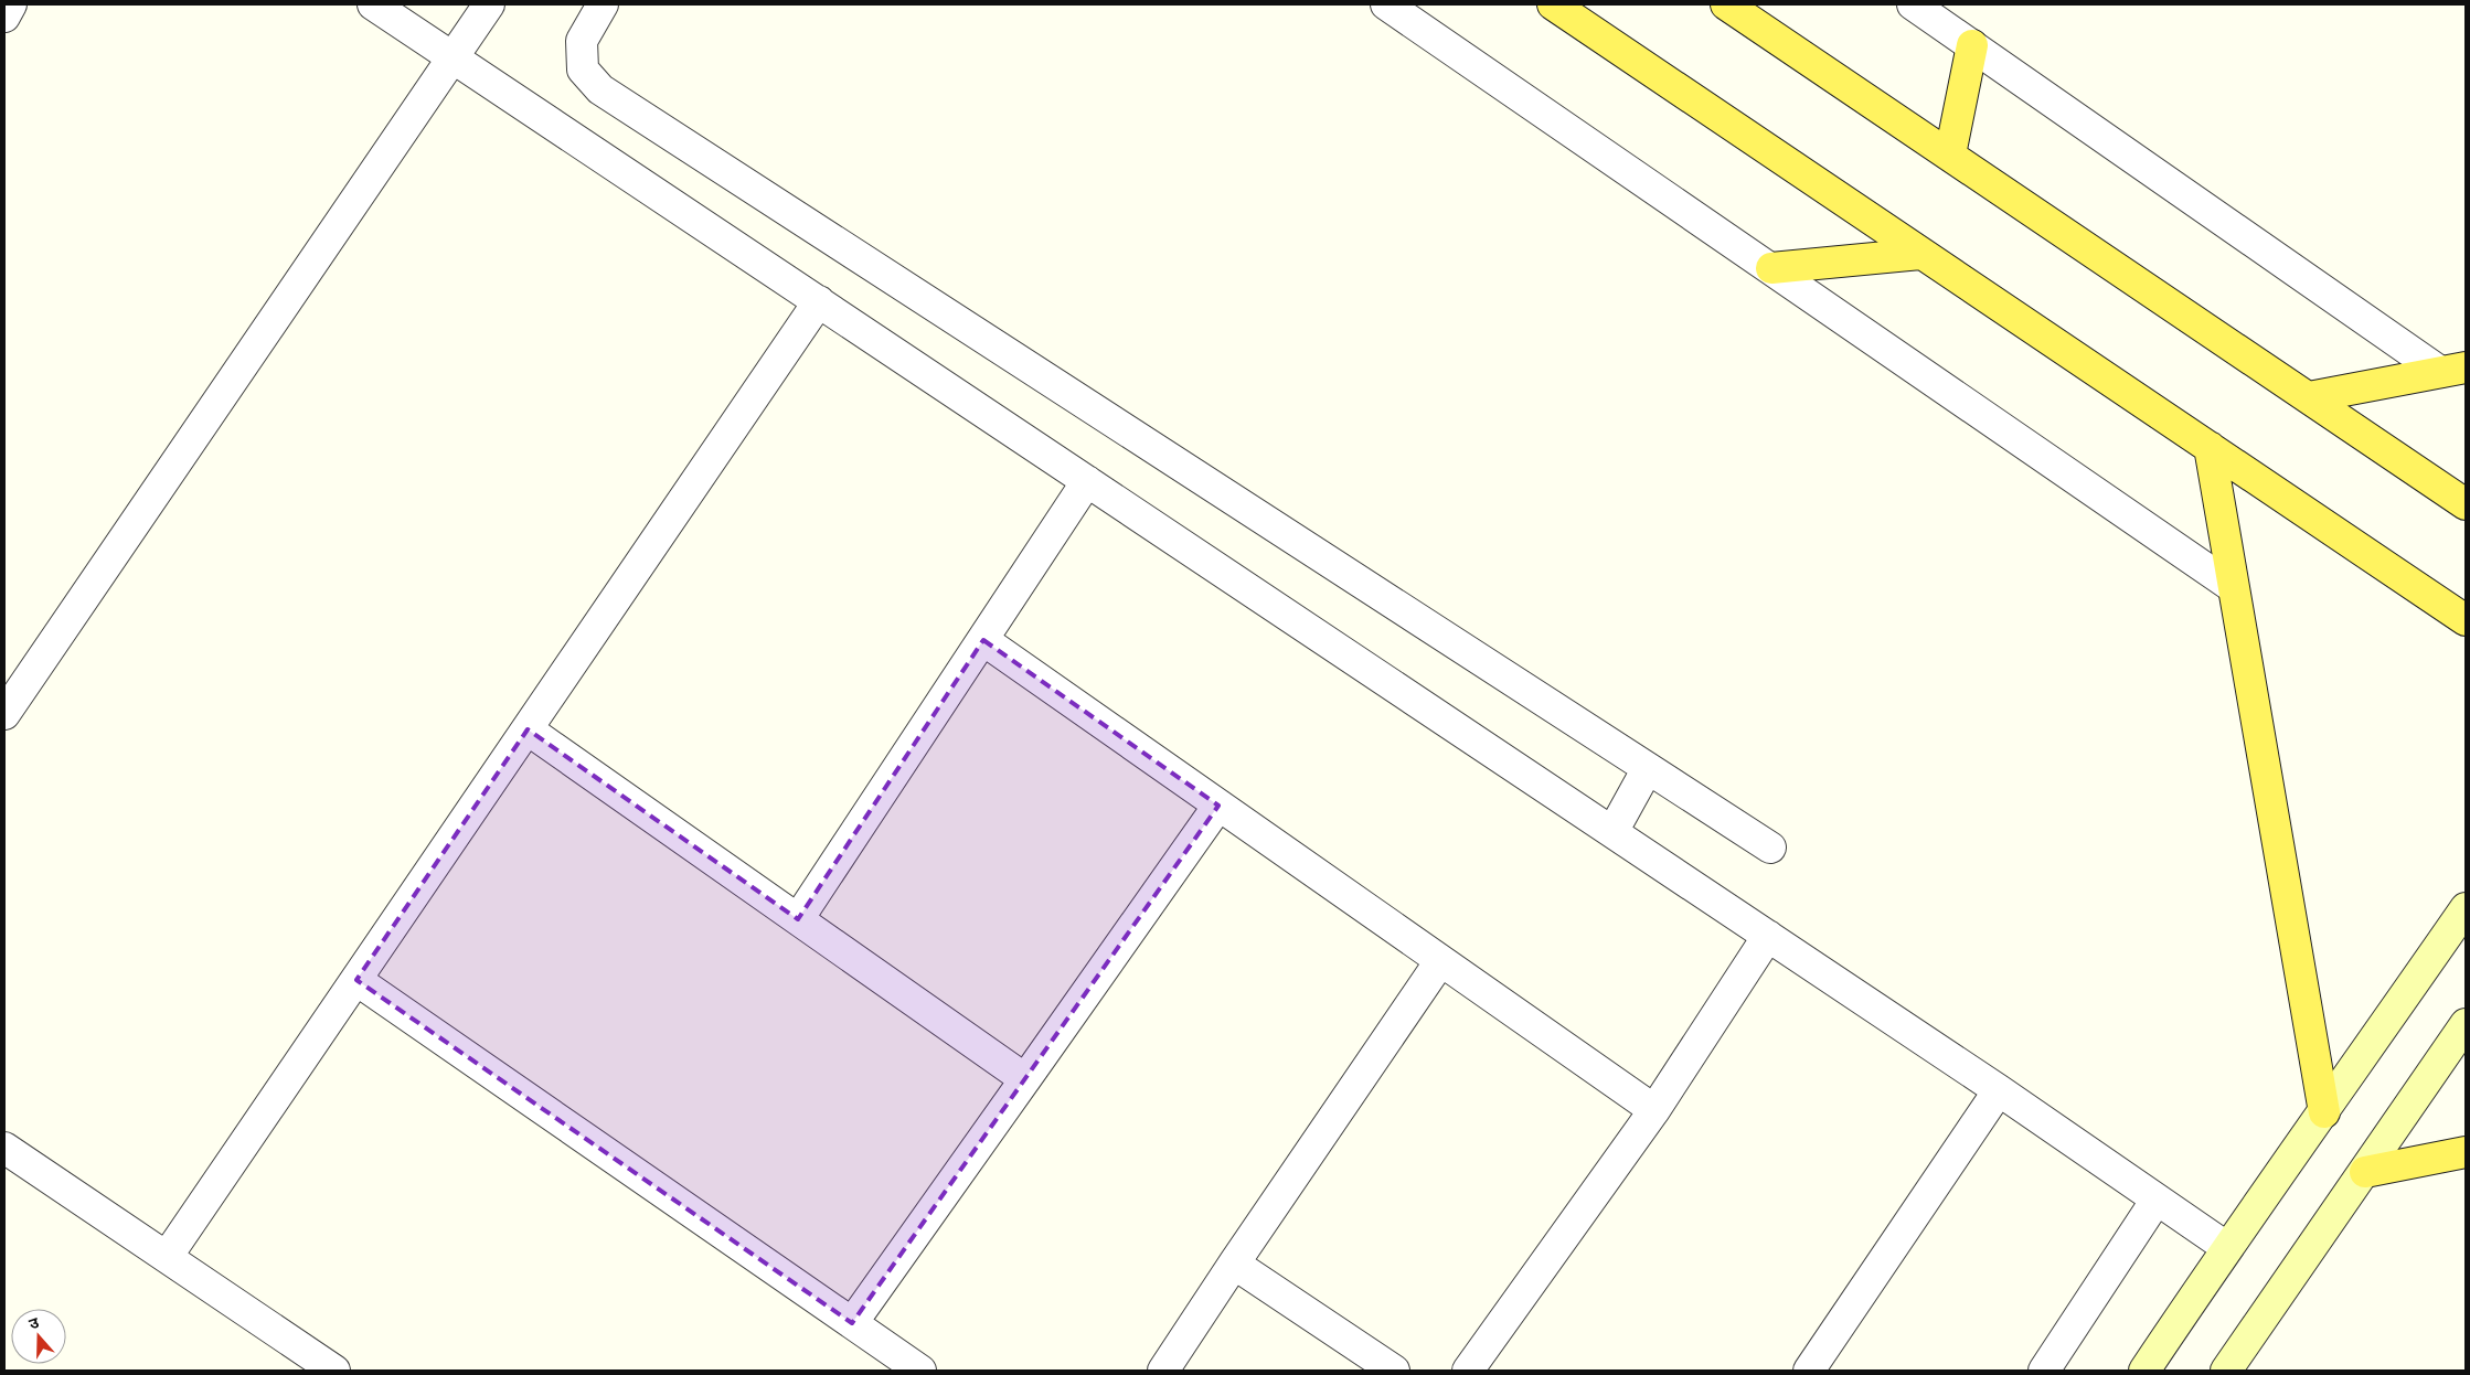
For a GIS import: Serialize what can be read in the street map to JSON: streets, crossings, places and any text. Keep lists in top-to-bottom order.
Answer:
{
  "north": "top"
}
